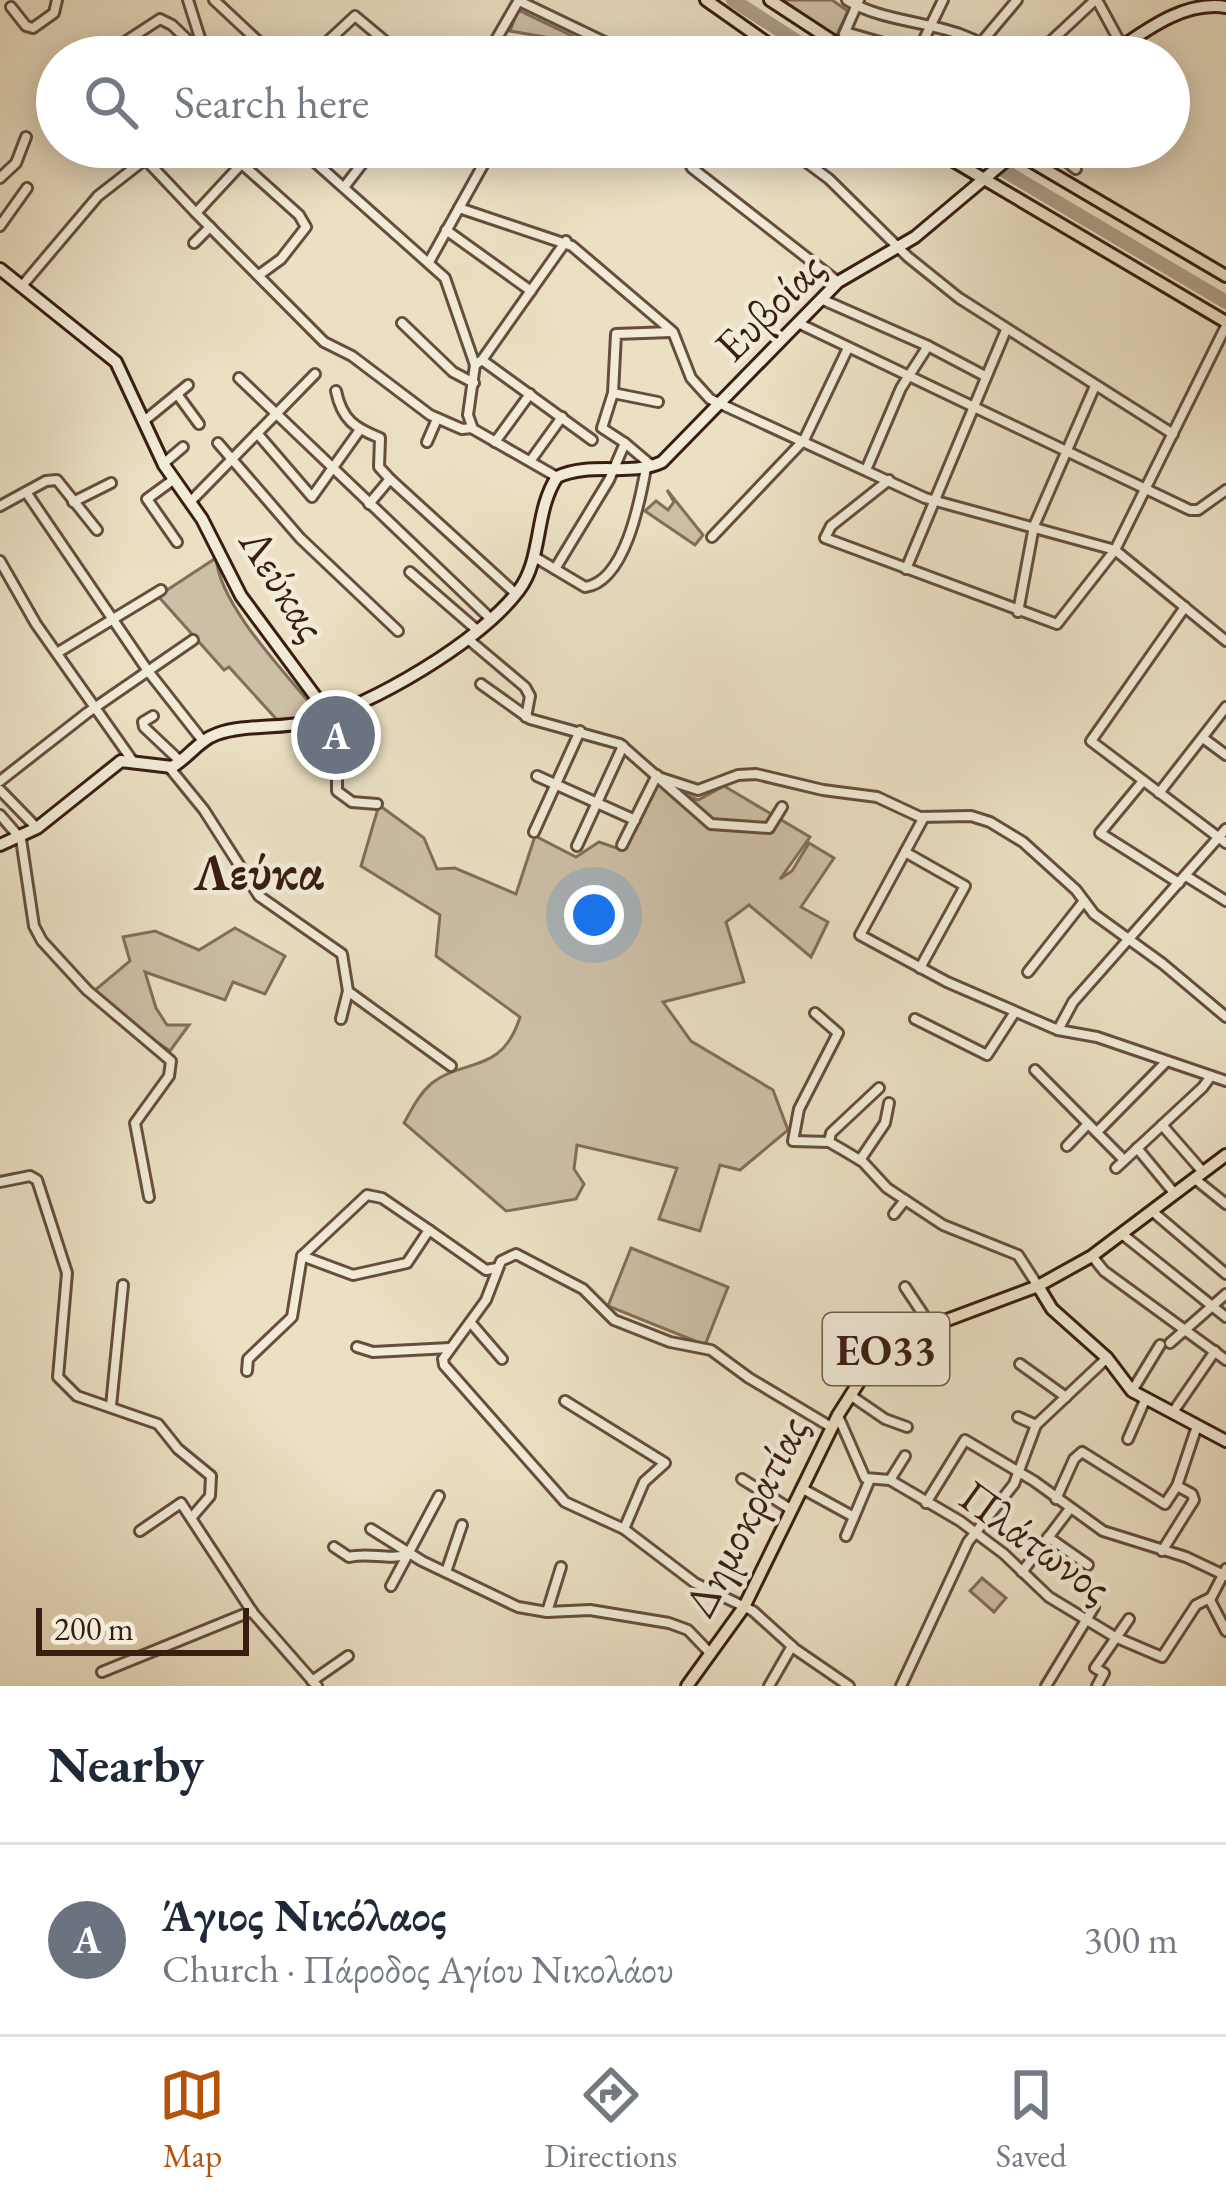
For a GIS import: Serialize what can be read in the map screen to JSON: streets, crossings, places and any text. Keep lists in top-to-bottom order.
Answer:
{
  "streets": {
    "main road": [
      "Ευβοίας",
      "Λεύκας",
      "ΕΟ33",
      "Δημοκρατίας"
    ],
    "street": ["Πλάτωνος"]
  },
  "districts": ["Λεύκα"],
  "scale_bar": "200 m",
  "page": {
    "search": "Search here",
    "pins": "A",
    "scale": "200 m",
    "heading": "Nearby",
    "list": [
      {
        "mark": "A",
        "name": "Άγιος Νικόλαος",
        "note": "Church · Πάροδος Αγίου Νικολάου",
        "value": "300 m"
      }
    ],
    "nav": ["Map", "Directions", "Saved"]
  }
}
